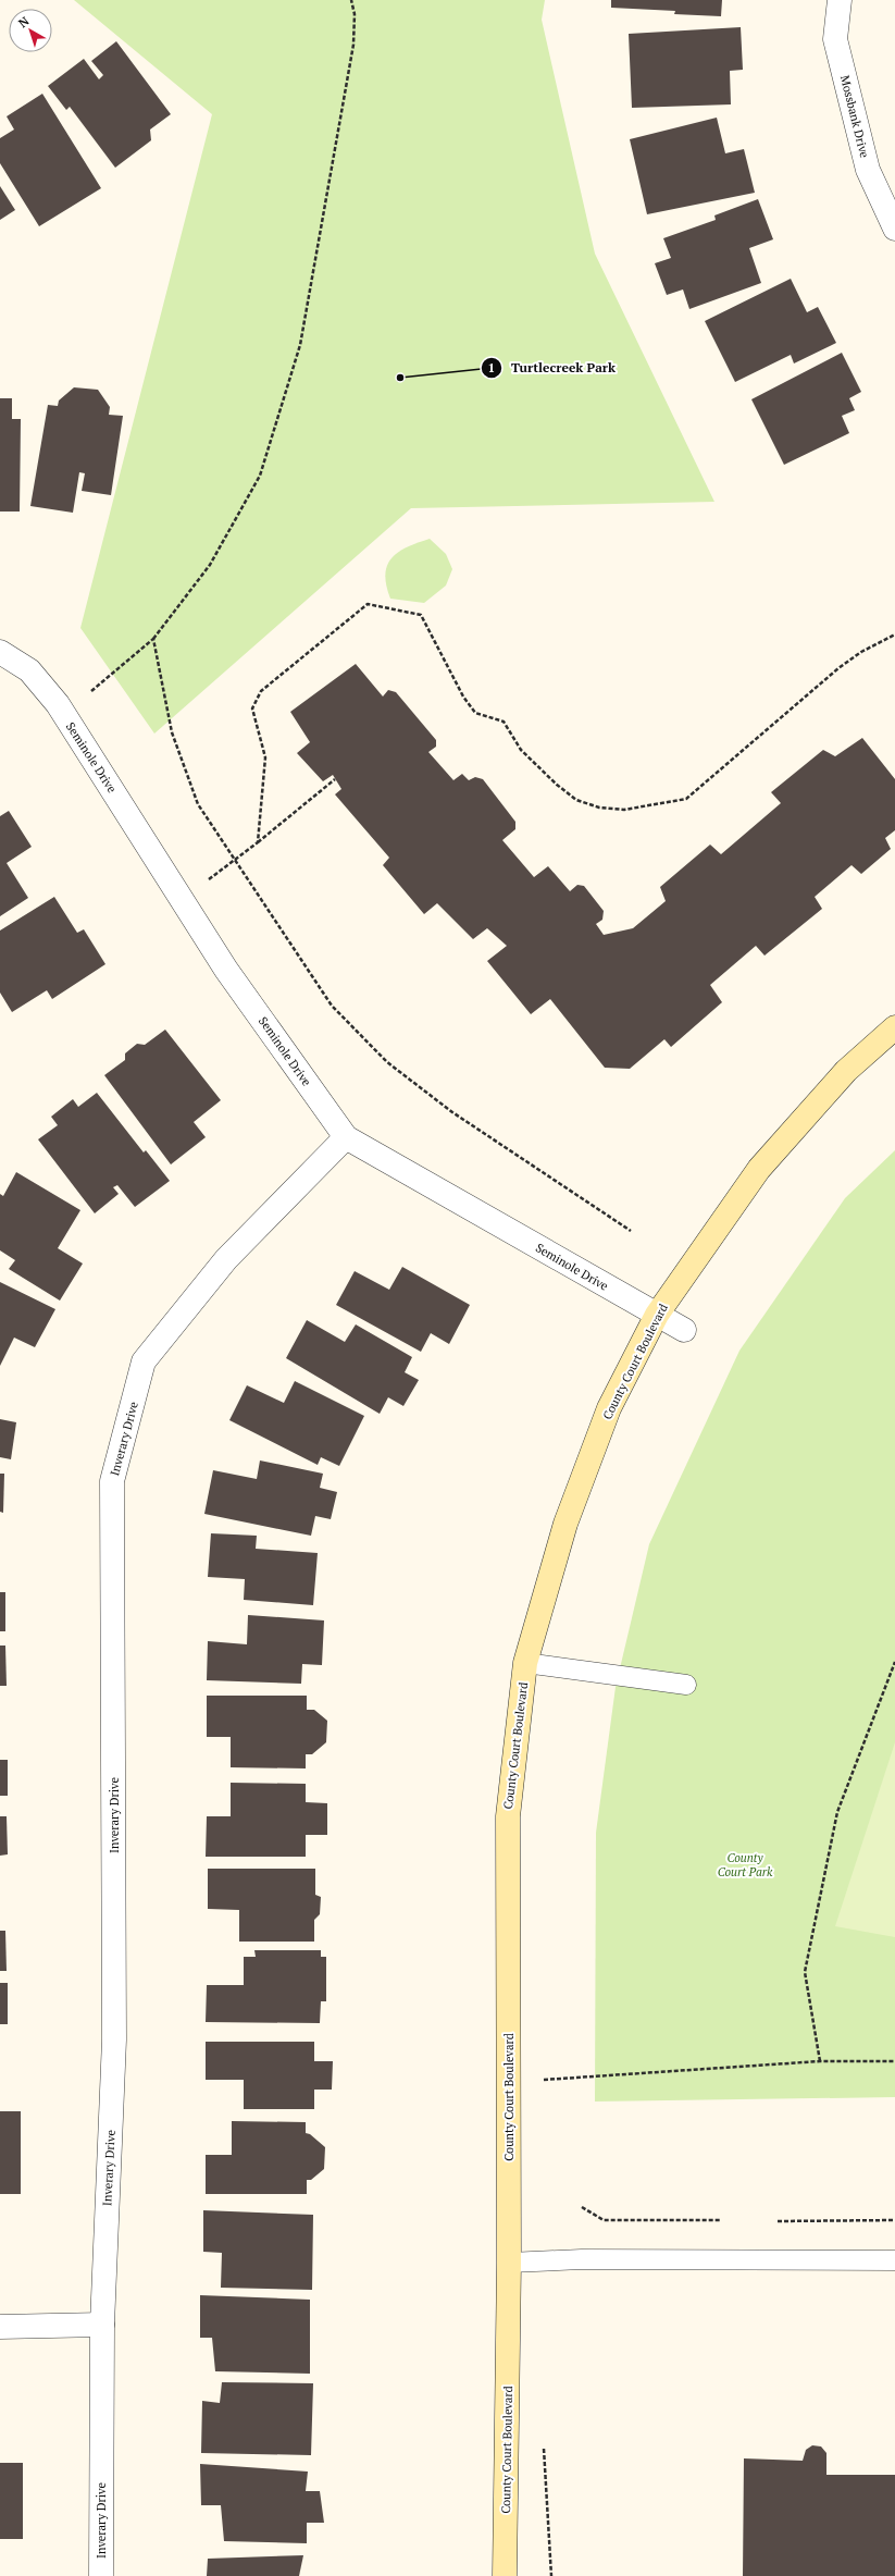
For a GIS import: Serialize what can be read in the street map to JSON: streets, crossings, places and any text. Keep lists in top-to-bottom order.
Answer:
{
  "streets": {
    "street": [
      "Mossbank Drive",
      "Seminole Drive",
      "County Court Boulevard",
      "Inverary Drive"
    ]
  },
  "crossings": [
    ["Seminole Drive", "County Court Boulevard"],
    ["Seminole Drive", "Inverary Drive"]
  ],
  "parks": ["County Court Park"],
  "places": ["Turtlecreek Park"],
  "north": "top left"
}
